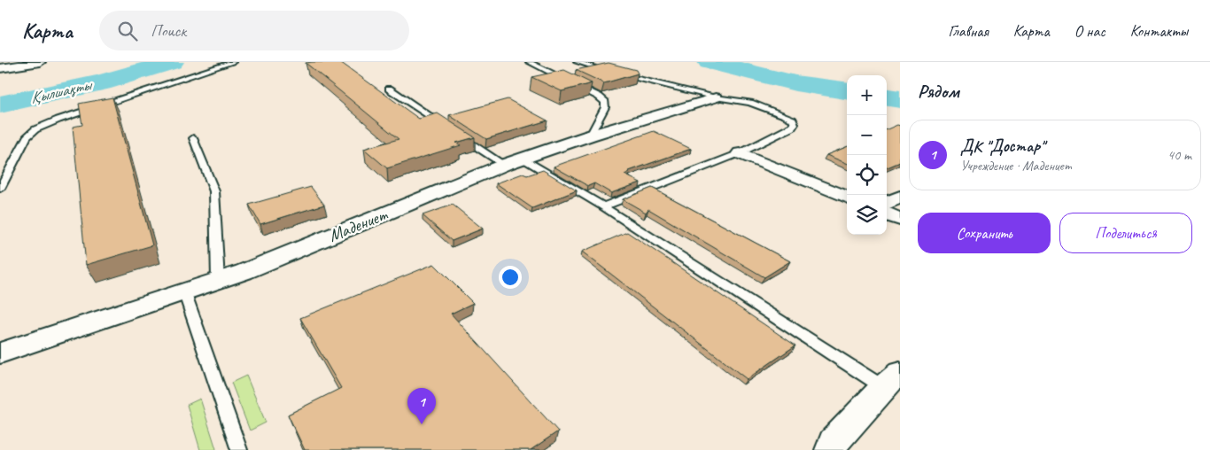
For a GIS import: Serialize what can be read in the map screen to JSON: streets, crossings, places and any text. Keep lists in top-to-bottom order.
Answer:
{
  "streets": {
    "street": ["Мадениет"]
  },
  "water": ["Қылшақты"],
  "page": {
    "header": "Карта",
    "search": "Поиск",
    "nav": [
      "Главная",
      "Карта",
      "О нас",
      "Контакты"
    ],
    "heading": "Рядом",
    "map_buttons": ["+", "−"],
    "list": [
      {
        "mark": "1",
        "name": "ДК \"Достар\"",
        "note": "Учреждение · Мадениет",
        "value": "40 m"
      }
    ],
    "buttons": ["Сохранить", "Поделиться"],
    "pins": "1"
  }
}
